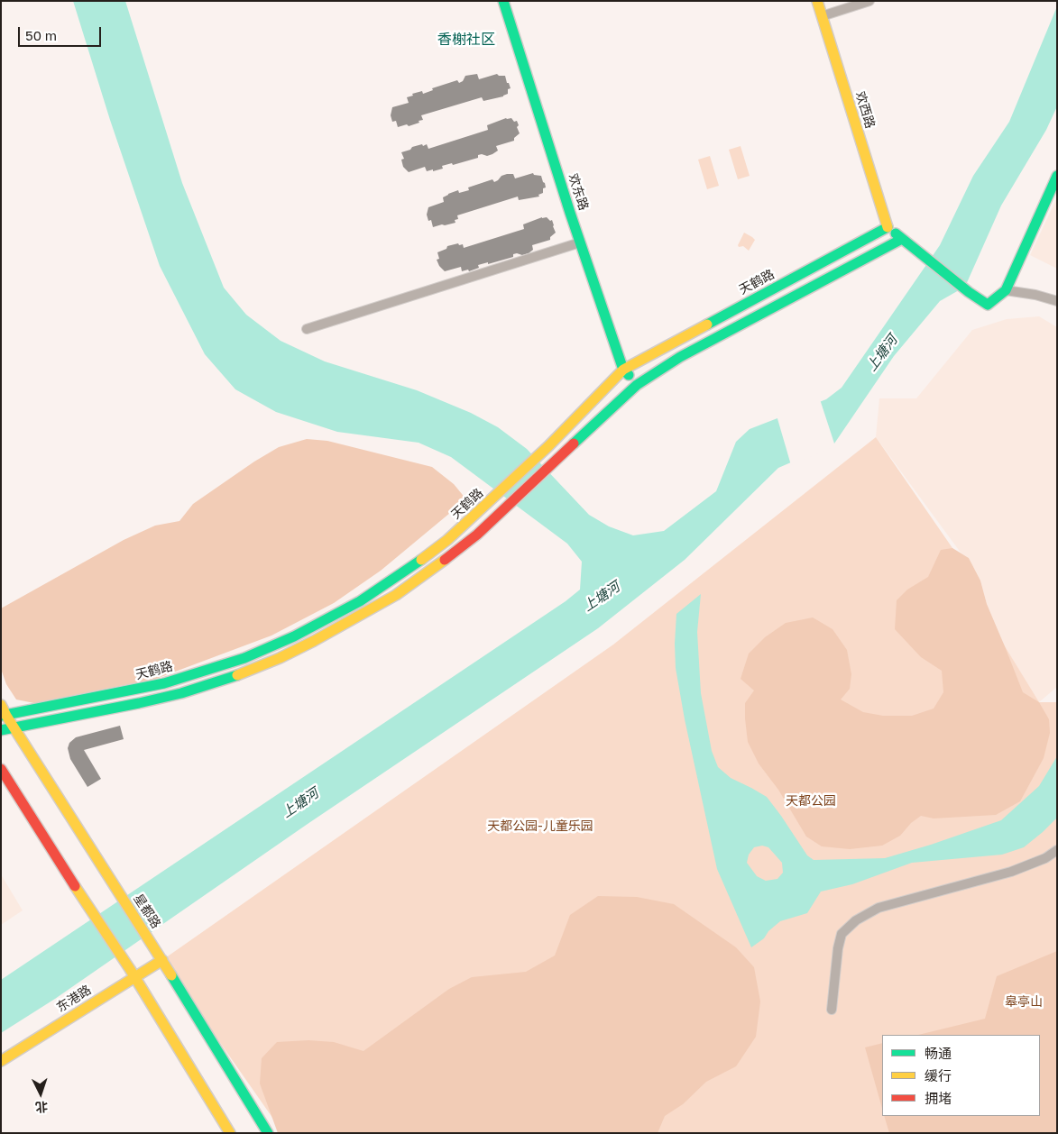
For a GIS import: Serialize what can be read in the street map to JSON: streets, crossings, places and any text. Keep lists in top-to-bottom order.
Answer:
{
  "streets": {
    "main road": [
      "欢西路",
      "欢东路",
      "天鹤路",
      "星都路",
      "东港路"
    ]
  },
  "crossings": [
    ["欢西路", "天鹤路"],
    ["欢东路", "天鹤路"],
    ["天鹤路", "星都路"],
    ["星都路", "东港路"]
  ],
  "districts": ["香榭社区"],
  "water": ["上塘河"],
  "parks": ["天都公园", "天都公园-儿童乐园", "皋亭山"],
  "legend": ["畅通", "缓行", "拥堵"],
  "scale_bar": "50 m",
  "north": "bottom"
}
